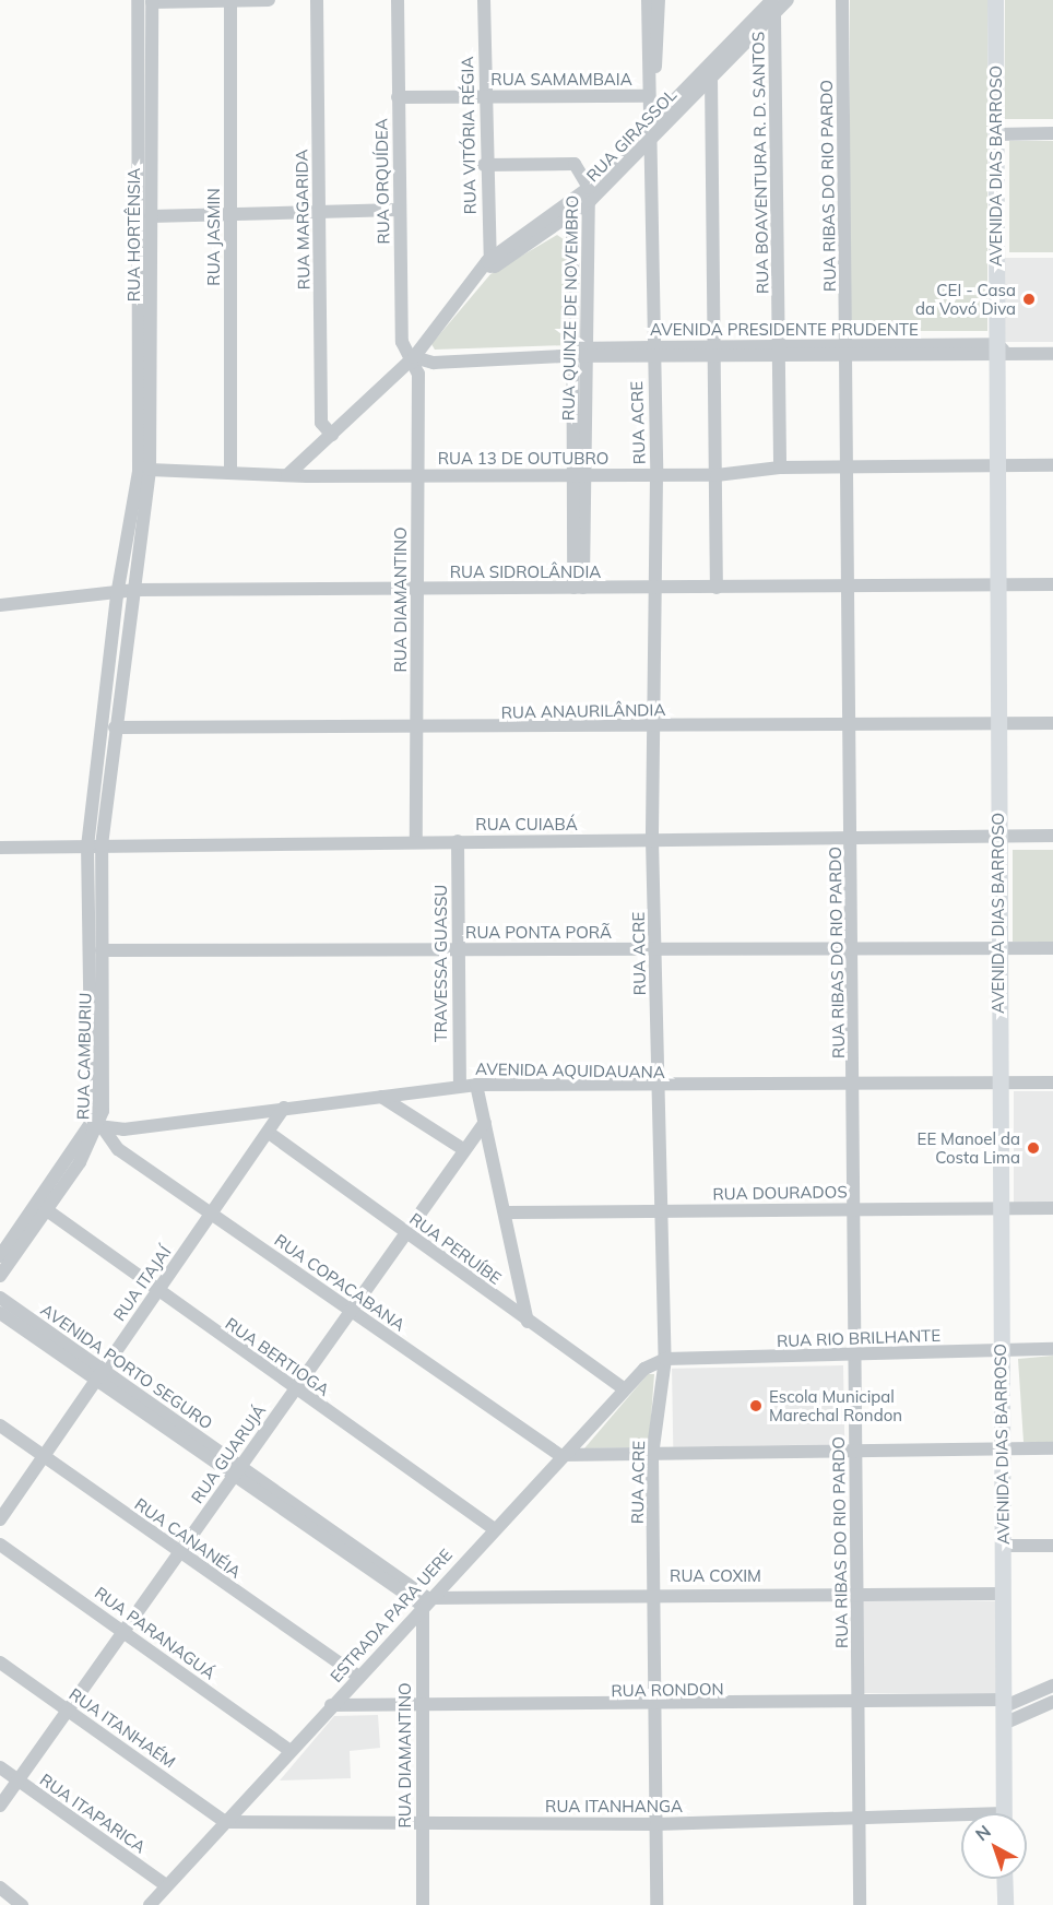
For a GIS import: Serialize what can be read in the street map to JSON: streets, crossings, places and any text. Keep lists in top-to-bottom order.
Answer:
{
  "streets": {
    "main road": ["AVENIDA DIAS BARROSO"],
    "street": [
      "RUA SAMAMBAIA",
      "RUA VITÓRIA RÉGIA",
      "RUA GIRASSOL",
      "RUA BOAVENTURA R. D. SANTOS",
      "RUA ORQUÍDEA",
      "RUA RIBAS DO RIO PARDO",
      "RUA MARGARIDA",
      "RUA HORTÊNSIA",
      "RUA JASMIN",
      "RUA QUINZE DE NOVEMBRO",
      "AVENIDA PRESIDENTE PRUDENTE",
      "RUA ACRE",
      "RUA 13 DE OUTUBRO",
      "RUA SIDROLÂNDIA",
      "RUA DIAMANTINO",
      "RUA ANAURILÂNDIA",
      "RUA CUIABÁ",
      "RUA PONTA PORÃ",
      "TRAVESSA GUASSU",
      "RUA CAMBURIU",
      "AVENIDA AQUIDAUANA",
      "RUA DOURADOS",
      "RUA PERUÍBE",
      "RUA COPACABANA",
      "RUA ITAJAÍ",
      "RUA RIO BRILHANTE",
      "RUA BERTIOGA",
      "AVENIDA PORTO SEGURO",
      "RUA GUARUJÁ",
      "RUA CANANÉIA",
      "RUA COXIM",
      "ESTRADA PARA UERE",
      "RUA PARANAGUÁ",
      "RUA RONDON",
      "RUA ITANHAÉM",
      "RUA ITANHANGA",
      "RUA ITAPARICA"
    ]
  },
  "crossings": [
    ["RUA SAMAMBAIA", "RUA VITÓRIA RÉGIA"],
    ["RUA SAMAMBAIA", "RUA ORQUÍDEA"],
    ["RUA SAMAMBAIA", "RUA ACRE"],
    ["RUA VITÓRIA RÉGIA", "RUA GIRASSOL"],
    ["RUA VITÓRIA RÉGIA", "RUA QUINZE DE NOVEMBRO"],
    ["RUA GIRASSOL", "RUA BOAVENTURA R. D. SANTOS"],
    ["RUA GIRASSOL", "RUA ORQUÍDEA"],
    ["RUA GIRASSOL", "RUA MARGARIDA"],
    ["RUA GIRASSOL", "RUA QUINZE DE NOVEMBRO"],
    ["RUA GIRASSOL", "AVENIDA PRESIDENTE PRUDENTE"],
    ["RUA GIRASSOL", "RUA ACRE"],
    ["RUA GIRASSOL", "RUA 13 DE OUTUBRO"],
    ["RUA GIRASSOL", "RUA DIAMANTINO"],
    ["RUA BOAVENTURA R. D. SANTOS", "AVENIDA PRESIDENTE PRUDENTE"],
    ["RUA BOAVENTURA R. D. SANTOS", "RUA 13 DE OUTUBRO"],
    ["AVENIDA DIAS BARROSO", "AVENIDA PRESIDENTE PRUDENTE"],
    ["AVENIDA DIAS BARROSO", "RUA 13 DE OUTUBRO"],
    ["AVENIDA DIAS BARROSO", "RUA SIDROLÂNDIA"],
    ["AVENIDA DIAS BARROSO", "RUA ANAURILÂNDIA"],
    ["AVENIDA DIAS BARROSO", "RUA CUIABÁ"],
    ["AVENIDA DIAS BARROSO", "RUA PONTA PORÃ"],
    ["AVENIDA DIAS BARROSO", "AVENIDA AQUIDAUANA"],
    ["AVENIDA DIAS BARROSO", "RUA DOURADOS"],
    ["AVENIDA DIAS BARROSO", "RUA RIO BRILHANTE"],
    ["AVENIDA DIAS BARROSO", "RUA COXIM"],
    ["AVENIDA DIAS BARROSO", "RUA RONDON"],
    ["RUA ORQUÍDEA", "AVENIDA PRESIDENTE PRUDENTE"],
    ["RUA ORQUÍDEA", "RUA DIAMANTINO"],
    ["RUA RIBAS DO RIO PARDO", "AVENIDA PRESIDENTE PRUDENTE"],
    ["RUA RIBAS DO RIO PARDO", "RUA 13 DE OUTUBRO"],
    ["RUA RIBAS DO RIO PARDO", "RUA SIDROLÂNDIA"],
    ["RUA RIBAS DO RIO PARDO", "RUA ANAURILÂNDIA"],
    ["RUA RIBAS DO RIO PARDO", "RUA CUIABÁ"],
    ["RUA RIBAS DO RIO PARDO", "RUA PONTA PORÃ"],
    ["RUA RIBAS DO RIO PARDO", "AVENIDA AQUIDAUANA"],
    ["RUA RIBAS DO RIO PARDO", "RUA DOURADOS"],
    ["RUA RIBAS DO RIO PARDO", "RUA RIO BRILHANTE"],
    ["RUA RIBAS DO RIO PARDO", "RUA COXIM"],
    ["RUA RIBAS DO RIO PARDO", "RUA RONDON"],
    ["RUA RIBAS DO RIO PARDO", "RUA ITANHANGA"],
    ["RUA HORTÊNSIA", "RUA 13 DE OUTUBRO"],
    ["RUA HORTÊNSIA", "RUA SIDROLÂNDIA"],
    ["RUA HORTÊNSIA", "RUA ANAURILÂNDIA"],
    ["RUA HORTÊNSIA", "RUA CUIABÁ"],
    ["RUA HORTÊNSIA", "RUA CAMBURIU"],
    ["RUA JASMIN", "RUA 13 DE OUTUBRO"],
    ["RUA QUINZE DE NOVEMBRO", "AVENIDA PRESIDENTE PRUDENTE"],
    ["RUA QUINZE DE NOVEMBRO", "RUA 13 DE OUTUBRO"],
    ["RUA QUINZE DE NOVEMBRO", "RUA SIDROLÂNDIA"],
    ["AVENIDA PRESIDENTE PRUDENTE", "RUA ACRE"],
    ["AVENIDA PRESIDENTE PRUDENTE", "RUA DIAMANTINO"],
    ["RUA ACRE", "RUA 13 DE OUTUBRO"],
    ["RUA ACRE", "RUA SIDROLÂNDIA"],
    ["RUA ACRE", "RUA ANAURILÂNDIA"],
    ["RUA ACRE", "RUA CUIABÁ"],
    ["RUA ACRE", "RUA PONTA PORÃ"],
    ["RUA ACRE", "AVENIDA AQUIDAUANA"],
    ["RUA ACRE", "RUA DOURADOS"],
    ["RUA ACRE", "RUA RIO BRILHANTE"],
    ["RUA ACRE", "RUA COXIM"],
    ["RUA ACRE", "ESTRADA PARA UERE"],
    ["RUA ACRE", "RUA RONDON"],
    ["RUA ACRE", "RUA ITANHANGA"],
    ["RUA 13 DE OUTUBRO", "RUA DIAMANTINO"],
    ["RUA SIDROLÂNDIA", "RUA DIAMANTINO"],
    ["RUA DIAMANTINO", "RUA ANAURILÂNDIA"],
    ["RUA DIAMANTINO", "RUA CUIABÁ"],
    ["RUA DIAMANTINO", "AVENIDA PORTO SEGURO"],
    ["RUA DIAMANTINO", "RUA COXIM"],
    ["RUA DIAMANTINO", "ESTRADA PARA UERE"],
    ["RUA DIAMANTINO", "RUA RONDON"],
    ["RUA DIAMANTINO", "RUA ITANHANGA"],
    ["RUA CUIABÁ", "TRAVESSA GUASSU"],
    ["RUA CUIABÁ", "RUA CAMBURIU"],
    ["RUA PONTA PORÃ", "TRAVESSA GUASSU"],
    ["RUA PONTA PORÃ", "RUA CAMBURIU"],
    ["TRAVESSA GUASSU", "AVENIDA AQUIDAUANA"],
    ["RUA CAMBURIU", "AVENIDA AQUIDAUANA"],
    ["RUA CAMBURIU", "RUA COPACABANA"],
    ["RUA CAMBURIU", "RUA BERTIOGA"],
    ["AVENIDA AQUIDAUANA", "RUA COPACABANA"],
    ["AVENIDA AQUIDAUANA", "RUA ITAJAÍ"],
    ["RUA PERUÍBE", "RUA ITAJAÍ"],
    ["RUA PERUÍBE", "RUA GUARUJÁ"],
    ["RUA PERUÍBE", "ESTRADA PARA UERE"],
    ["RUA COPACABANA", "RUA ITAJAÍ"],
    ["RUA COPACABANA", "RUA GUARUJÁ"],
    ["RUA COPACABANA", "ESTRADA PARA UERE"],
    ["RUA ITAJAÍ", "RUA BERTIOGA"],
    ["RUA ITAJAÍ", "AVENIDA PORTO SEGURO"],
    ["RUA ITAJAÍ", "RUA CANANÉIA"],
    ["RUA RIO BRILHANTE", "ESTRADA PARA UERE"],
    ["RUA BERTIOGA", "RUA GUARUJÁ"],
    ["RUA BERTIOGA", "ESTRADA PARA UERE"],
    ["AVENIDA PORTO SEGURO", "RUA GUARUJÁ"],
    ["AVENIDA PORTO SEGURO", "RUA COXIM"],
    ["AVENIDA PORTO SEGURO", "ESTRADA PARA UERE"],
    ["RUA GUARUJÁ", "RUA CANANÉIA"],
    ["RUA GUARUJÁ", "RUA PARANAGUÁ"],
    ["RUA GUARUJÁ", "RUA ITANHAÉM"],
    ["RUA GUARUJÁ", "RUA ITAPARICA"],
    ["RUA CANANÉIA", "ESTRADA PARA UERE"],
    ["RUA COXIM", "ESTRADA PARA UERE"],
    ["ESTRADA PARA UERE", "RUA PARANAGUÁ"],
    ["ESTRADA PARA UERE", "RUA RONDON"],
    ["ESTRADA PARA UERE", "RUA ITANHAÉM"],
    ["ESTRADA PARA UERE", "RUA ITANHANGA"],
    ["ESTRADA PARA UERE", "RUA ITAPARICA"],
    ["RUA ITANHAÉM", "RUA ITANHANGA"]
  ],
  "places": ["CEI - Casa da Vovó Diva", "EE Manoel da Costa Lima", "Escola Municipal Marechal Rondon"],
  "north": "top left"
}
